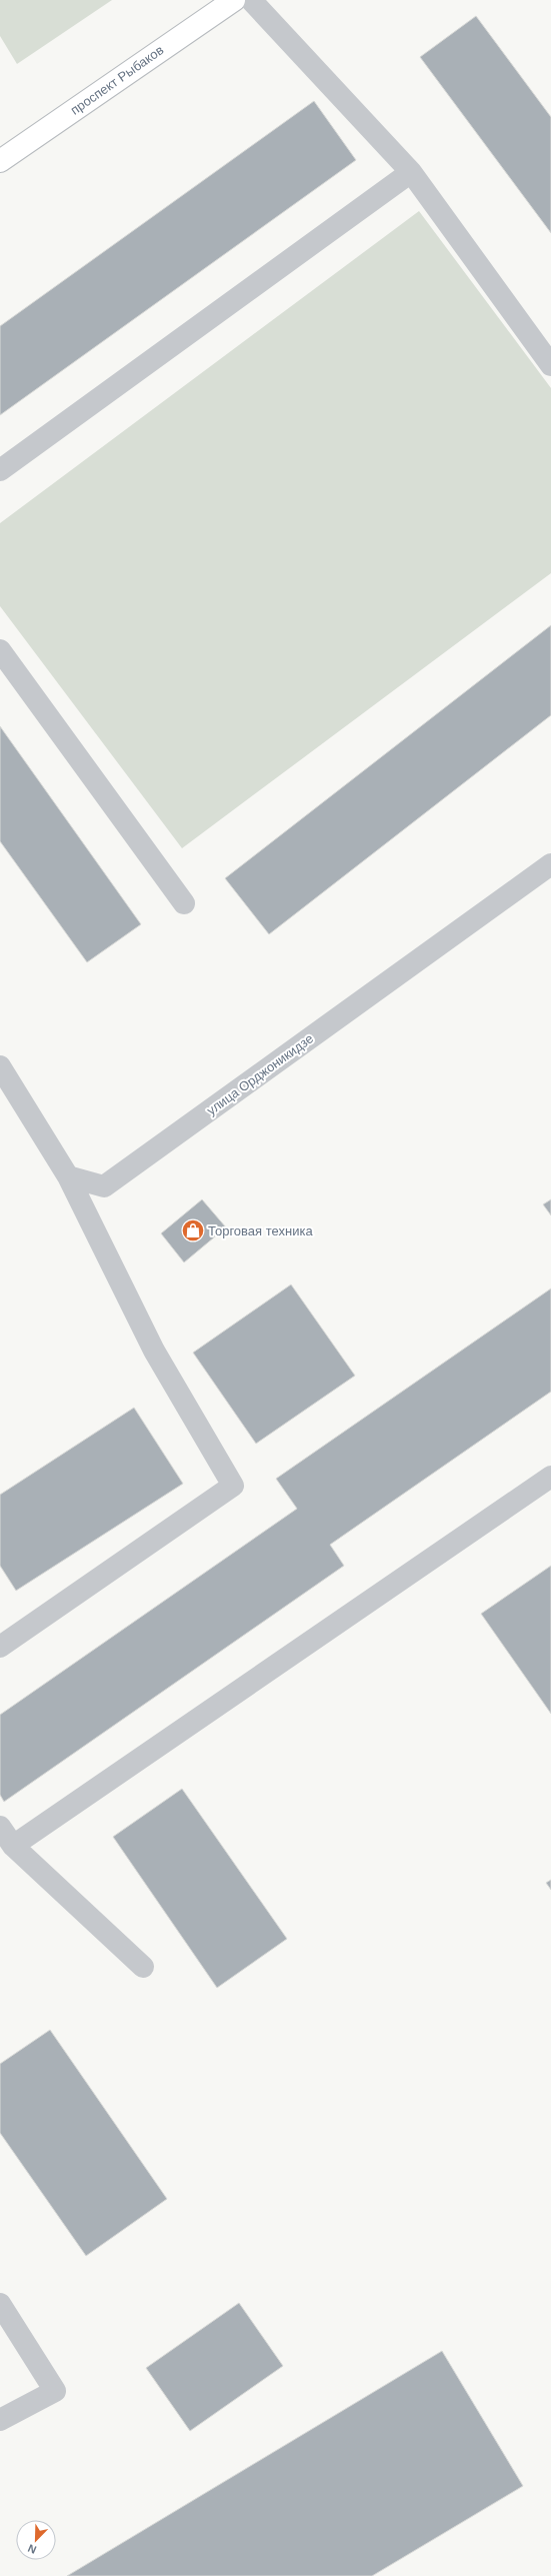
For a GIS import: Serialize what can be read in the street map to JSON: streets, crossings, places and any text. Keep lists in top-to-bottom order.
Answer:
{
  "streets": {
    "main road": ["проспект Рыбаков"],
    "street": ["улица Орджоникидзе"]
  },
  "places": {
    "shop": ["Торговая техника"]
  },
  "north": "bottom left"
}
